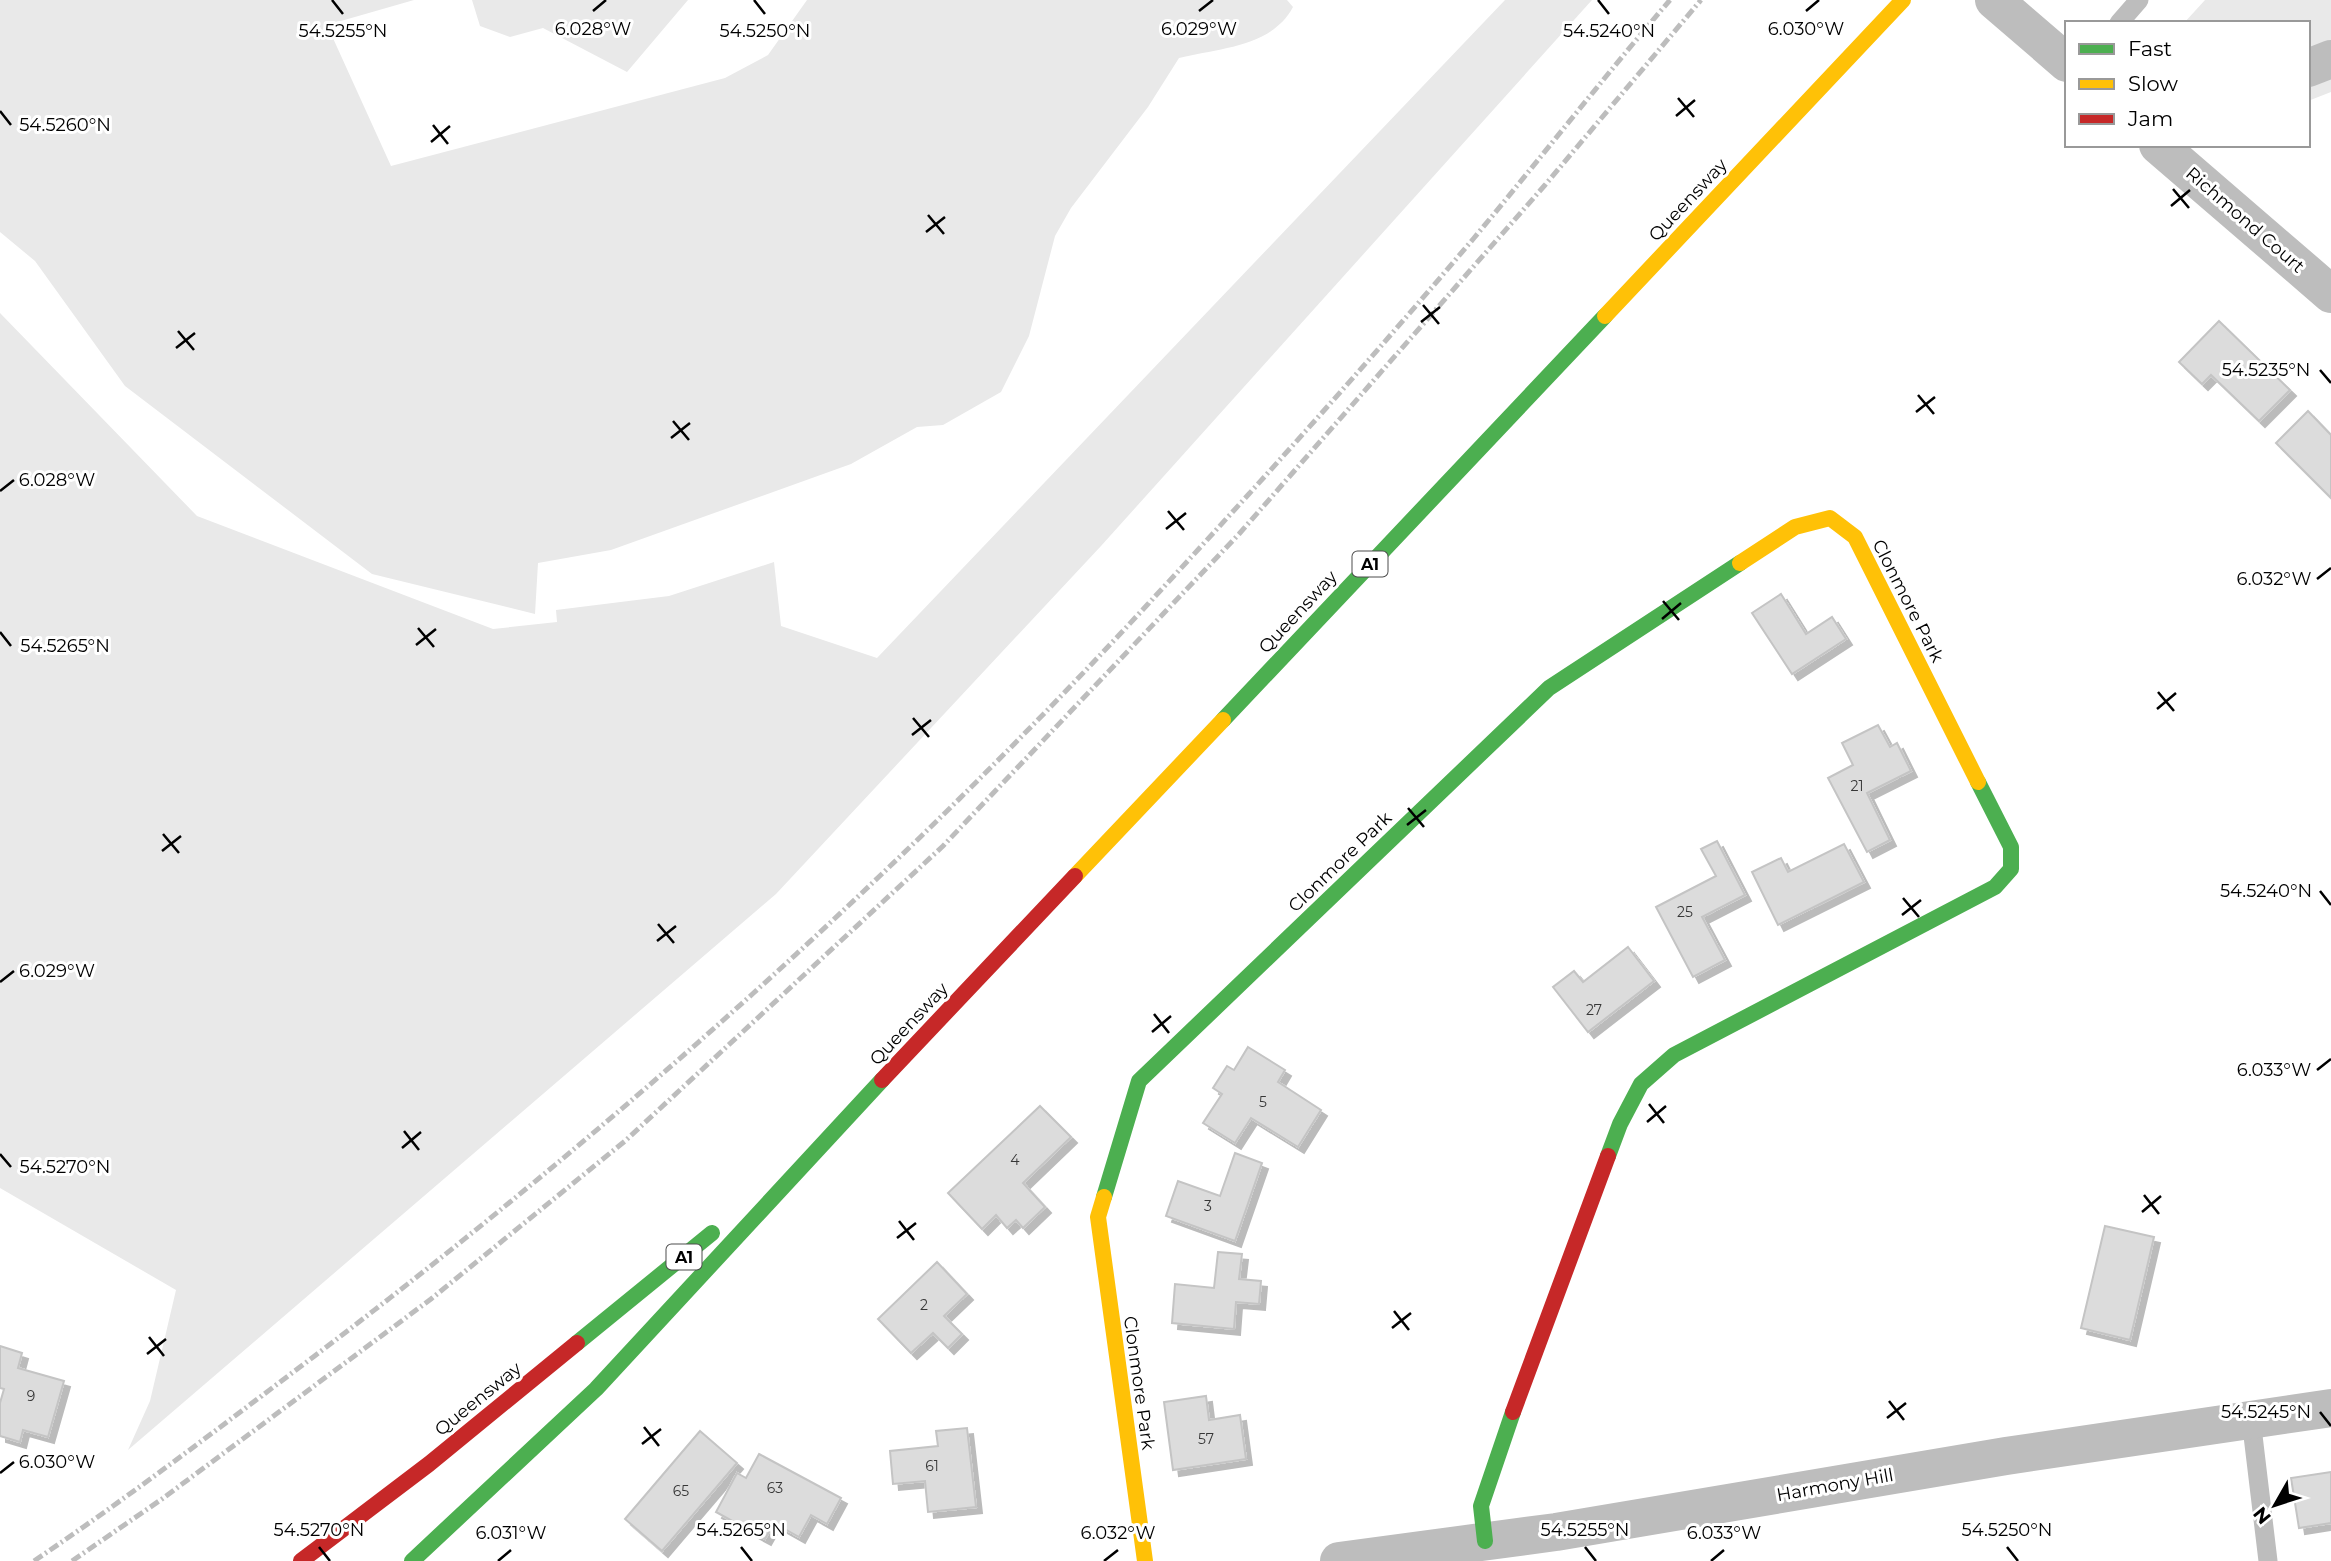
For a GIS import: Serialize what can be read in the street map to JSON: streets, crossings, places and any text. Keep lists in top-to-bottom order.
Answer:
{
  "streets": {
    "main road": ["Queensway", "A1", "Clonmore Park"],
    "street": ["Richmond Court", "Harmony Hill"]
  },
  "crossings": [
    ["Clonmore Park", "Harmony Hill"]
  ],
  "house_numbers": [
    "21",
    "25",
    "27",
    "5",
    "4",
    "3",
    "2",
    "9",
    "57",
    "61",
    "63",
    "65"
  ],
  "legend": ["Fast", "Slow", "Jam"],
  "north": "bottom left",
  "coordinates": [
    "6.028°W",
    "6.029°W",
    "6.030°W",
    "54.5255°N",
    "54.5250°N",
    "54.5240°N",
    "54.5260°N",
    "54.5235°N",
    "6.032°W",
    "54.5265°N",
    "6.033°W",
    "54.5270°N",
    "54.5245°N",
    "6.031°W"
  ]
}
